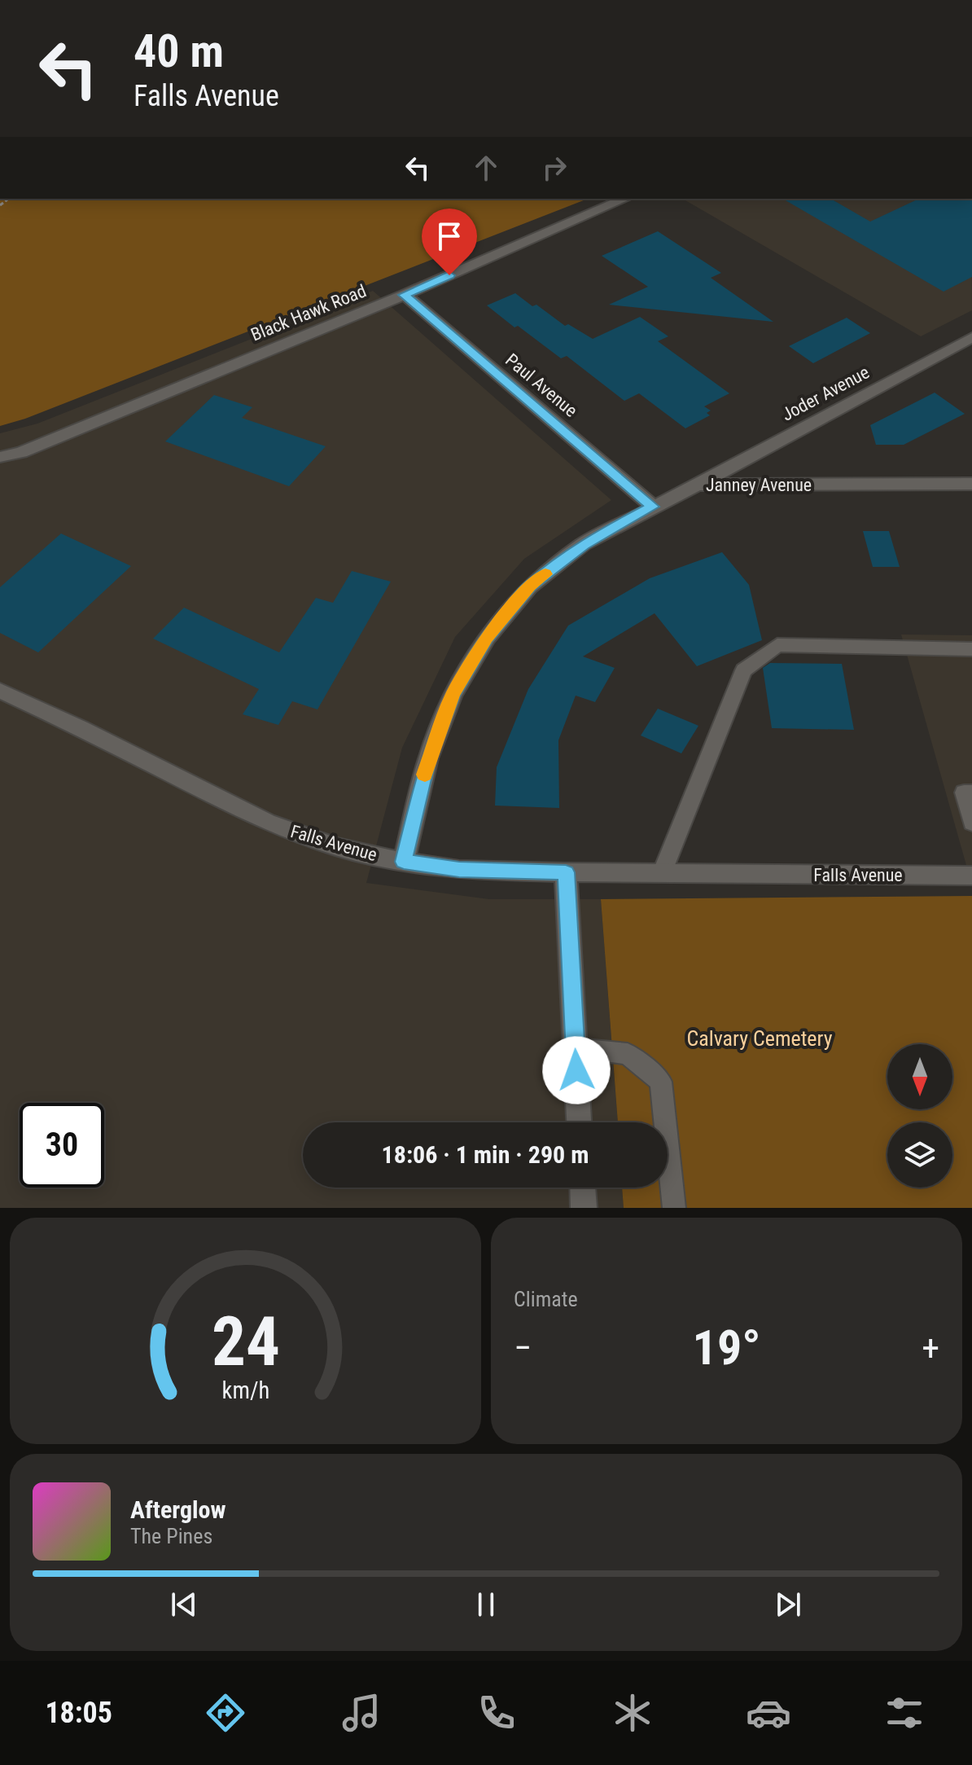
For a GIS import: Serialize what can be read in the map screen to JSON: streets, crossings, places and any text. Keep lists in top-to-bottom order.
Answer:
{
  "streets": {
    "street": [
      "Black Hawk Road",
      "Paul Avenue",
      "Joder Avenue",
      "Janney Avenue",
      "Falls Avenue"
    ]
  },
  "crossings": [
    ["Black Hawk Road", "Paul Avenue"],
    ["Paul Avenue", "Janney Avenue"],
    ["Joder Avenue", "Janney Avenue"],
    ["Janney Avenue", "Falls Avenue"]
  ],
  "parks": ["Calvary Cemetery"],
  "north": "bottom",
  "page": {
    "turn": ["40 m", "Falls Avenue"],
    "limit": "30",
    "trip": "18:06 · 1 min · 290 m",
    "tile": "Climate",
    "heat": ["−", "19°", "+"],
    "song": ["Afterglow", "The Pines"],
    "tabs": "18:05",
    "gauge": ["24", "km/h"]
  }
}
